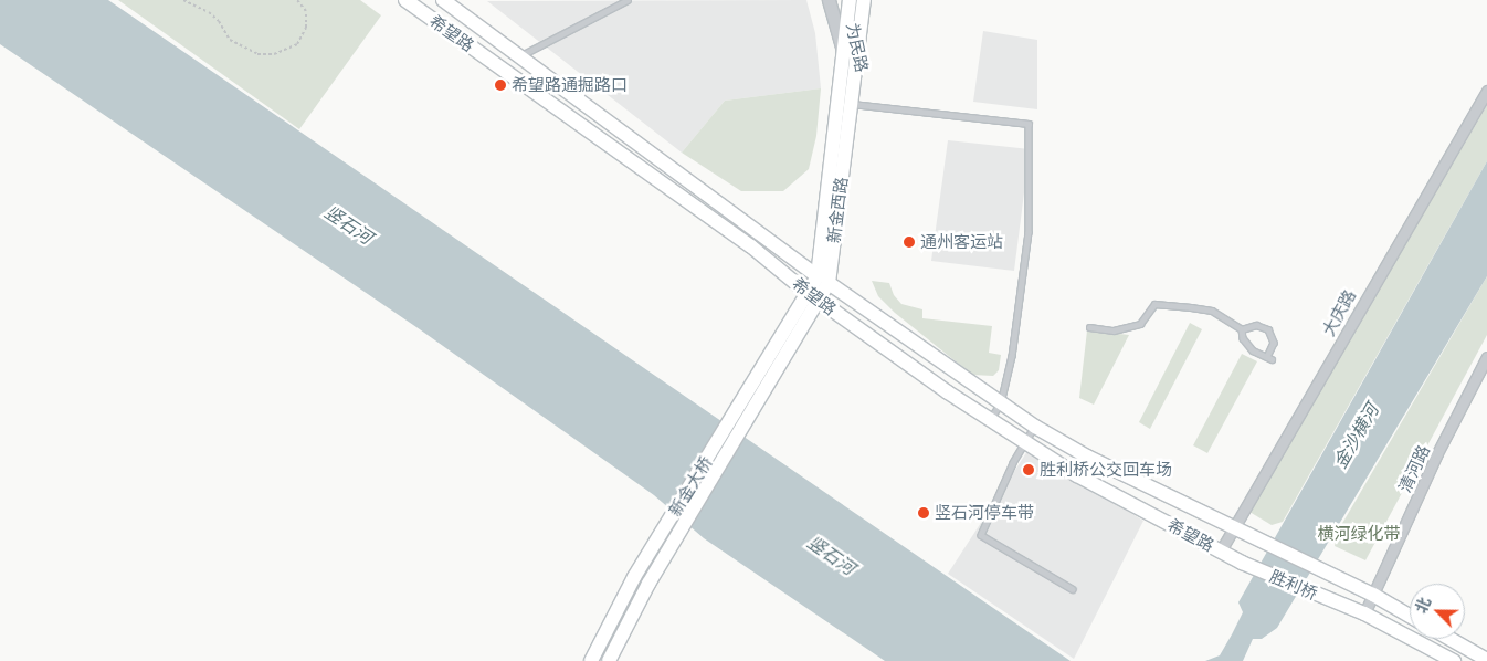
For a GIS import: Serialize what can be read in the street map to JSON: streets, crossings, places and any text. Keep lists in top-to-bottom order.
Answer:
{
  "streets": {
    "main road": [
      "希望路",
      "新金西路",
      "新金大桥",
      "胜利桥"
    ],
    "street": ["为民路", "大庆路", "清河路"]
  },
  "crossings": [
    ["希望路", "新金西路"],
    ["希望路", "大庆路"],
    ["希望路", "胜利桥"],
    ["为民路", "新金西路"],
    ["新金西路", "新金大桥"],
    ["清河路", "胜利桥"]
  ],
  "water": ["竖石河", "金沙横河"],
  "parks": ["横河绿化带"],
  "places": [
    "希望路通掘路口",
    "通州客运站",
    "胜利桥公交回车场",
    "竖石河停车带"
  ],
  "north": "top left"
}
